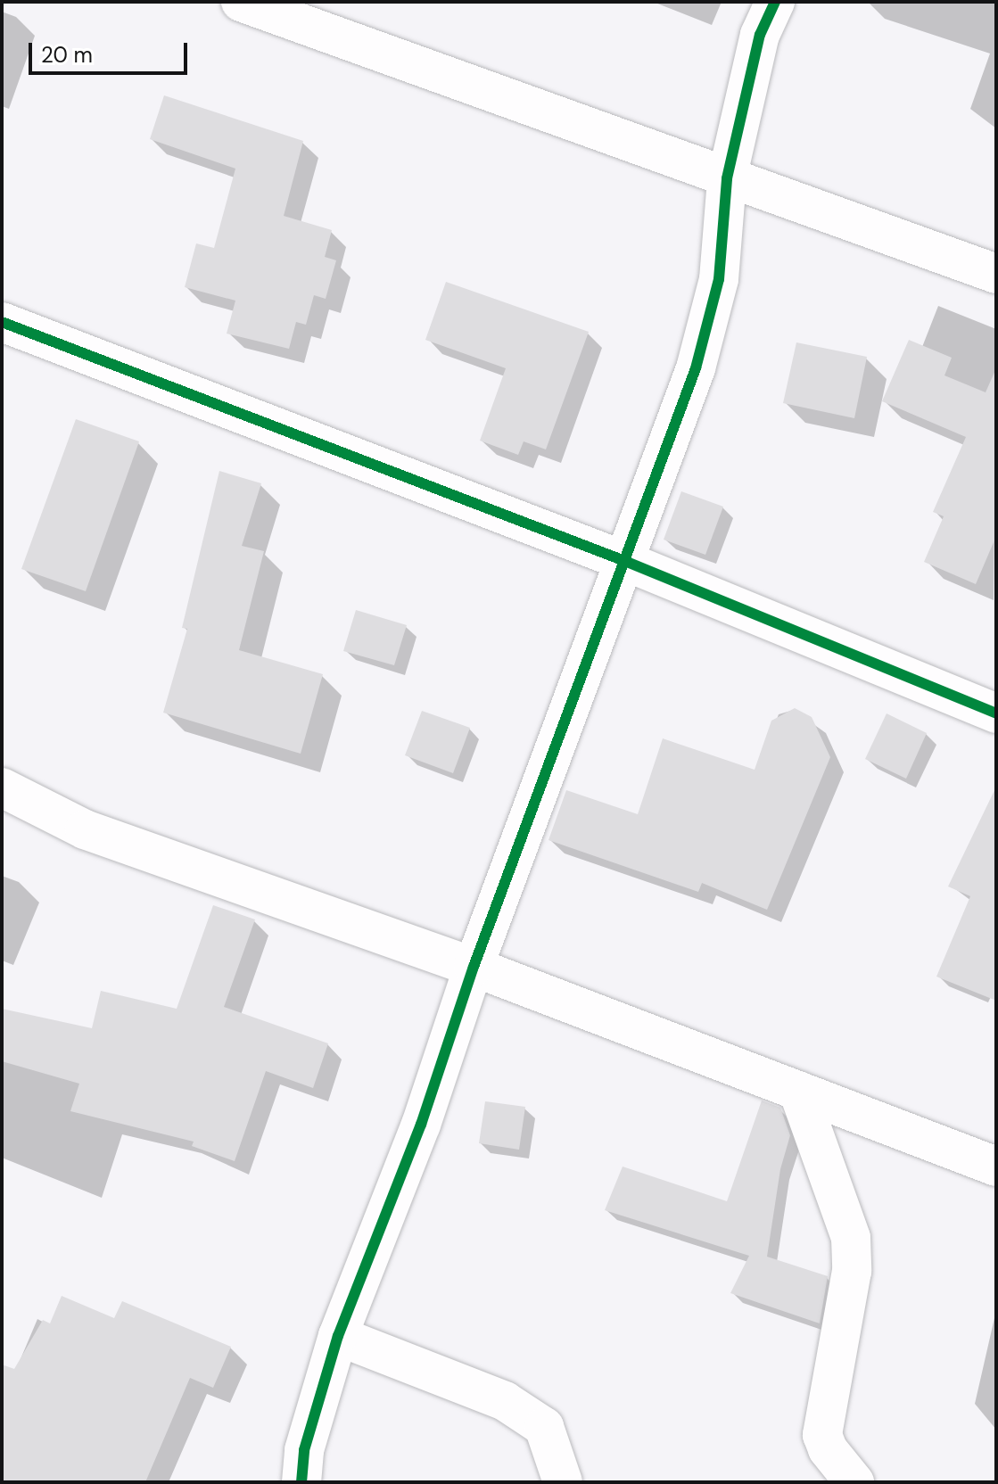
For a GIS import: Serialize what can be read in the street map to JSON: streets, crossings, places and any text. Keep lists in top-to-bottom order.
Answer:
{
  "scale_bar": "20 m"
}
